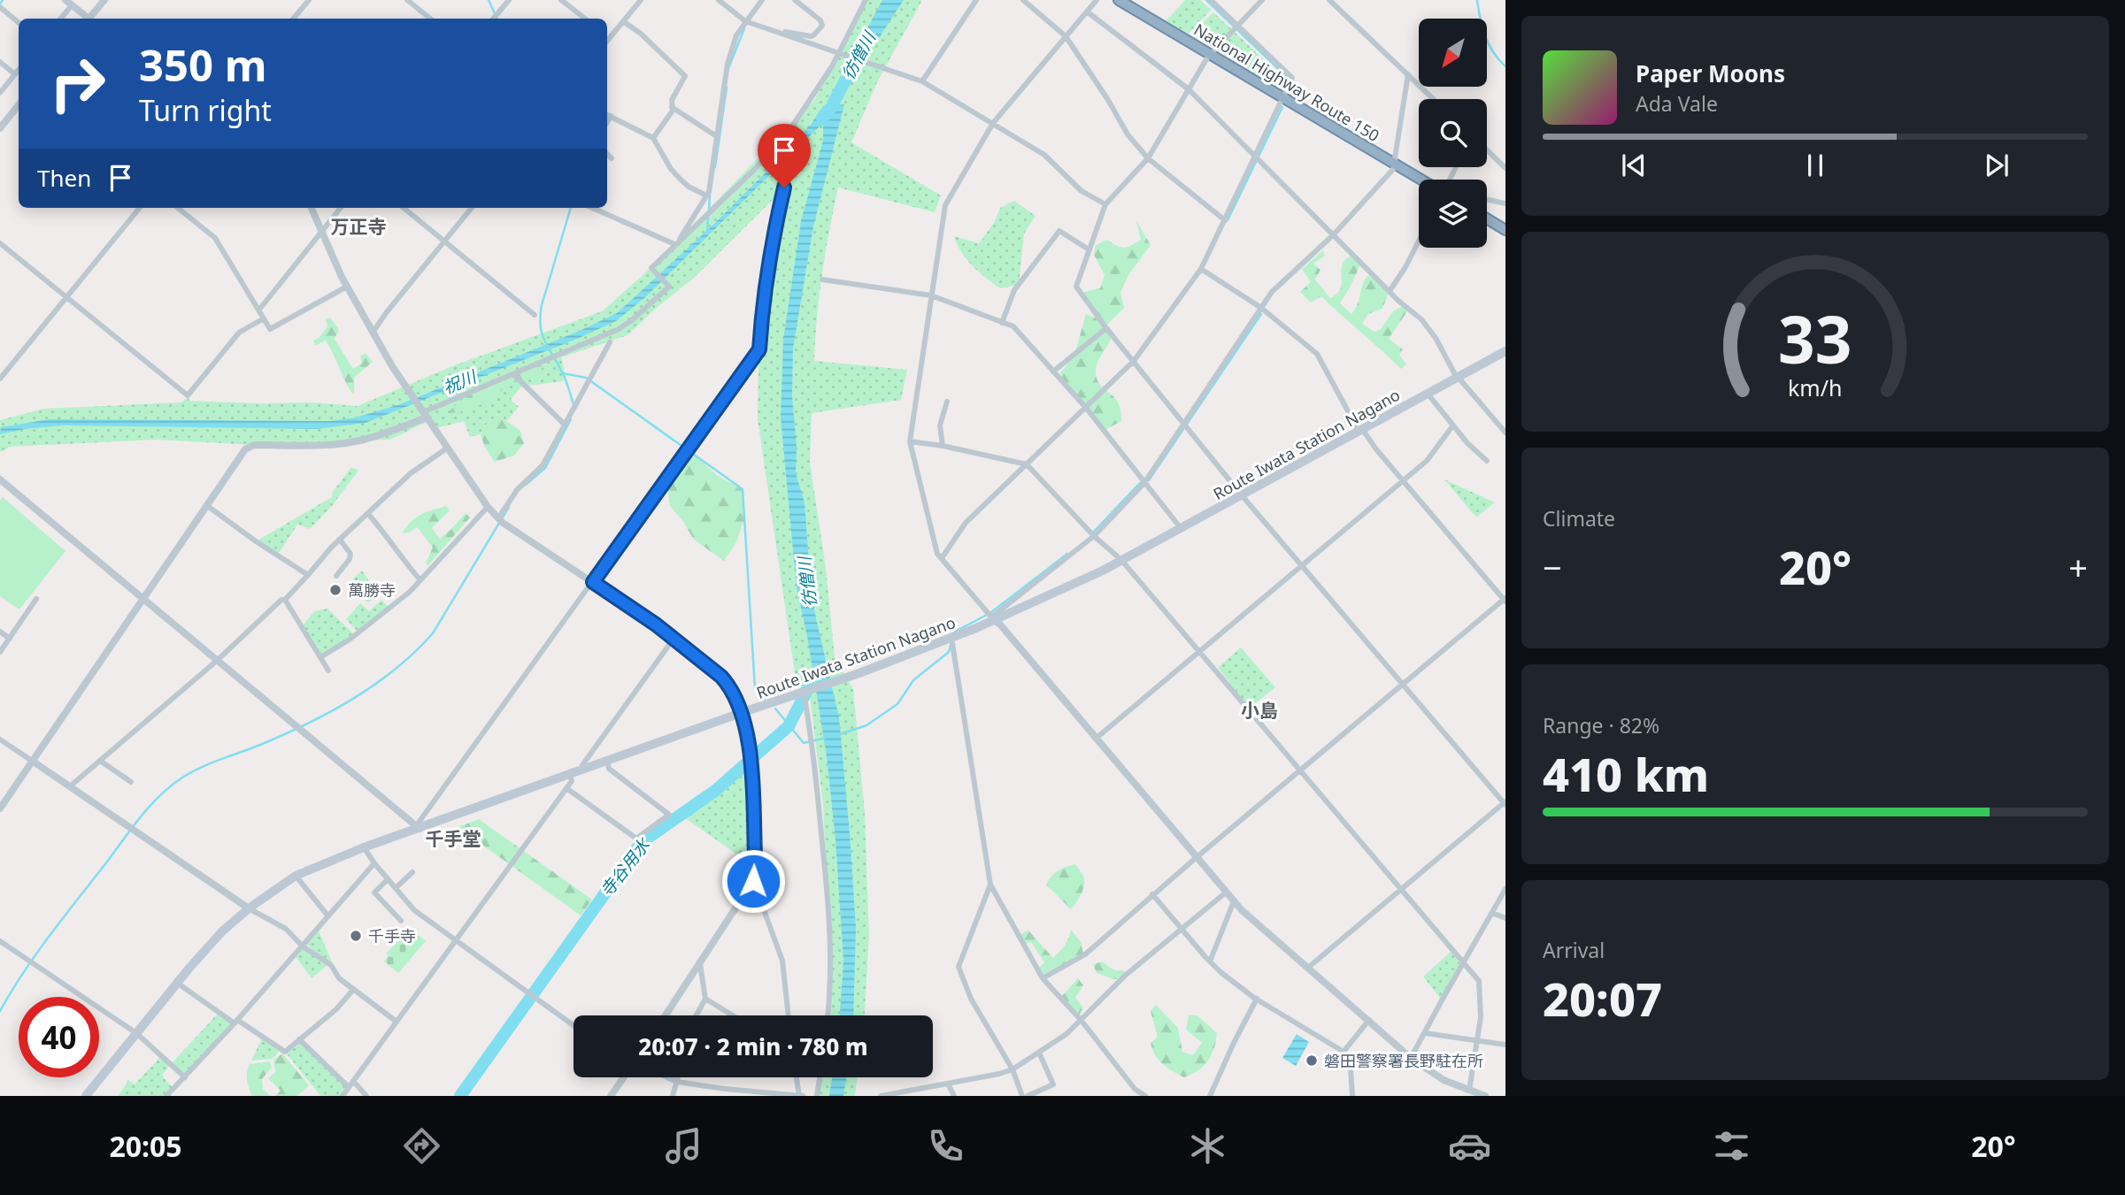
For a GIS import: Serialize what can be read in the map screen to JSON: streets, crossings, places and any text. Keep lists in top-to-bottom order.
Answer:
{
  "streets": {
    "highway": ["National Highway Route 150"],
    "main road": ["Route Iwata Station Nagano"]
  },
  "districts": ["万正寺", "小島", "千手堂"],
  "water": ["彷僧川", "祝川", "寺谷用水"],
  "places": ["萬勝寺", "千手寺", "磐田警察署長野駐在所"],
  "north": "bottom left",
  "page": {
    "turn": ["350 m", "Turn right"],
    "song": ["Paper Moons", "Ada Vale"],
    "then": "Then",
    "tile": [
      "Climate",
      ["Range · 82%", "410 km"],
      ["Arrival", "20:07"]
    ],
    "heat": ["−", "20°", "+"],
    "limit": "40",
    "trip": "20:07 · 2 min · 780 m",
    "tabs": ["20:05", "20°"],
    "gauge": ["33", "km/h"]
  }
}
